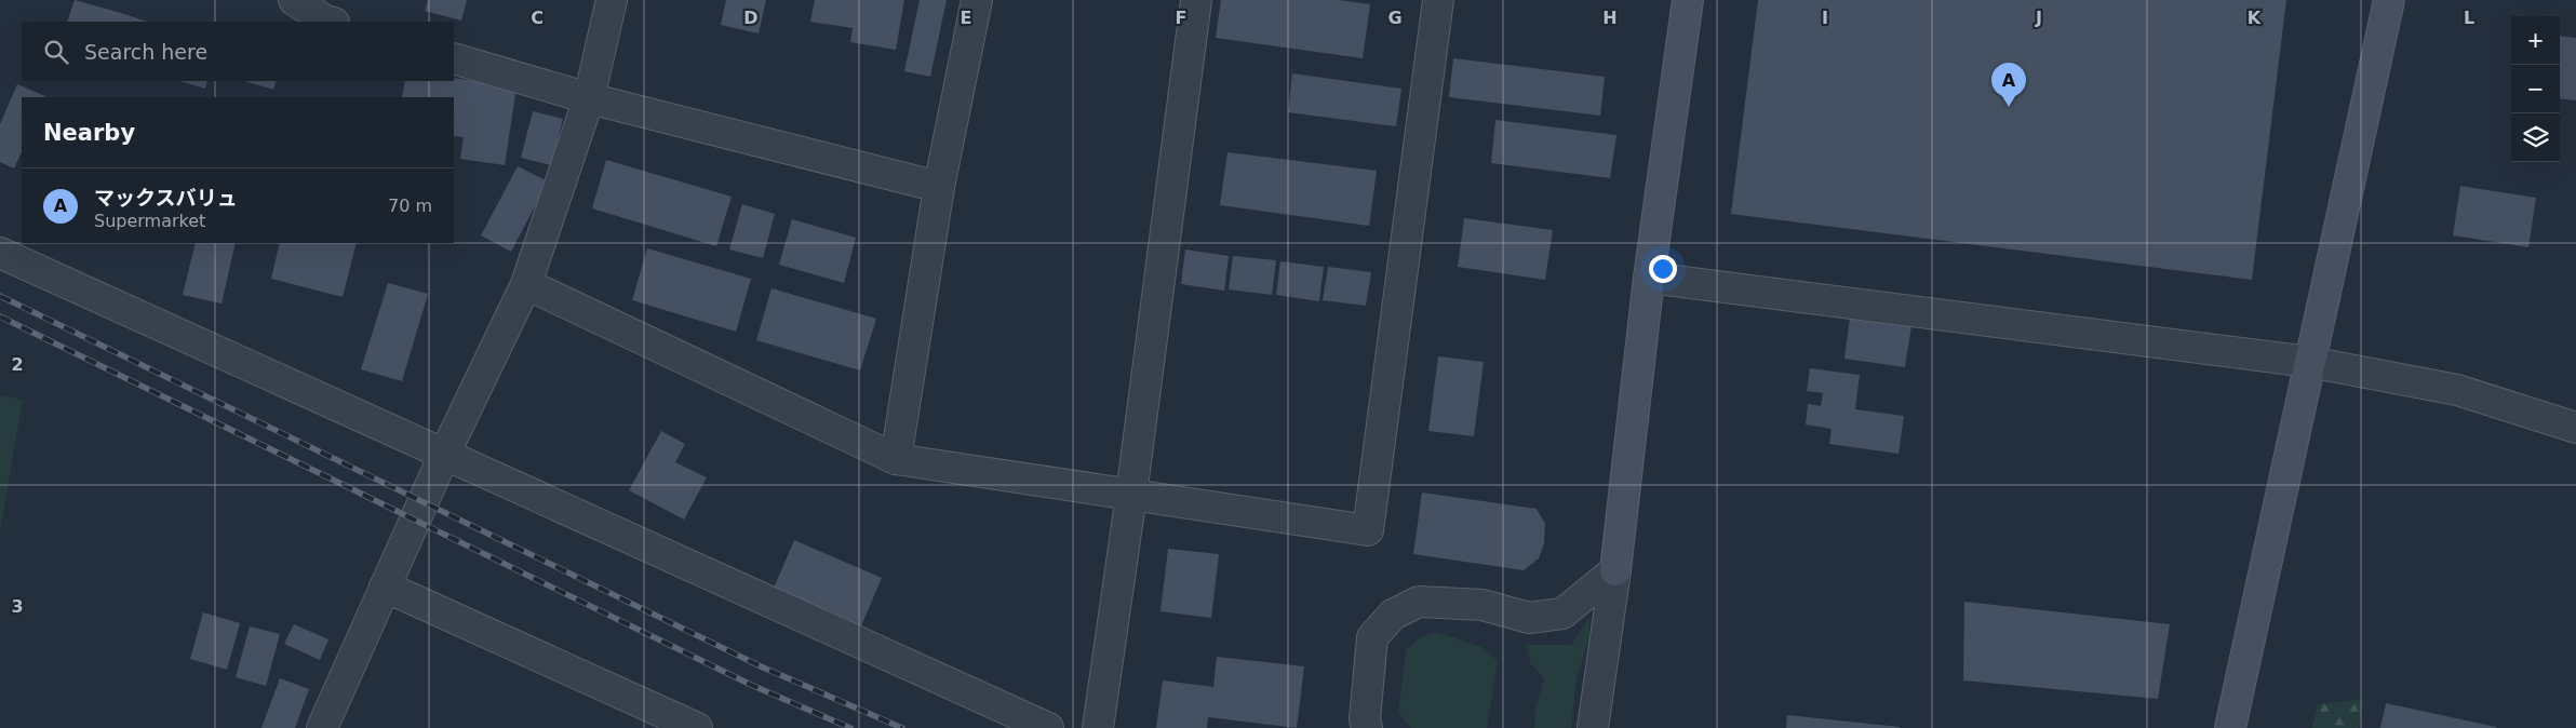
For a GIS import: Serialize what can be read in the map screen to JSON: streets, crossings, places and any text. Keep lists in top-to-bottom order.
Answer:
{
  "page": {
    "map_buttons": ["+", "−"],
    "search": "Search here",
    "pins": "A",
    "heading": "Nearby",
    "list": [
      {
        "mark": "A",
        "name": "マックスバリュ",
        "note": "Supermarket",
        "value": "70 m"
      }
    ]
  },
  "grid": {
    "columns": [
      "C",
      "D",
      "E",
      "F",
      "G",
      "H",
      "I",
      "J",
      "K",
      "L"
    ],
    "rows": ["2", "3"]
  }
}
